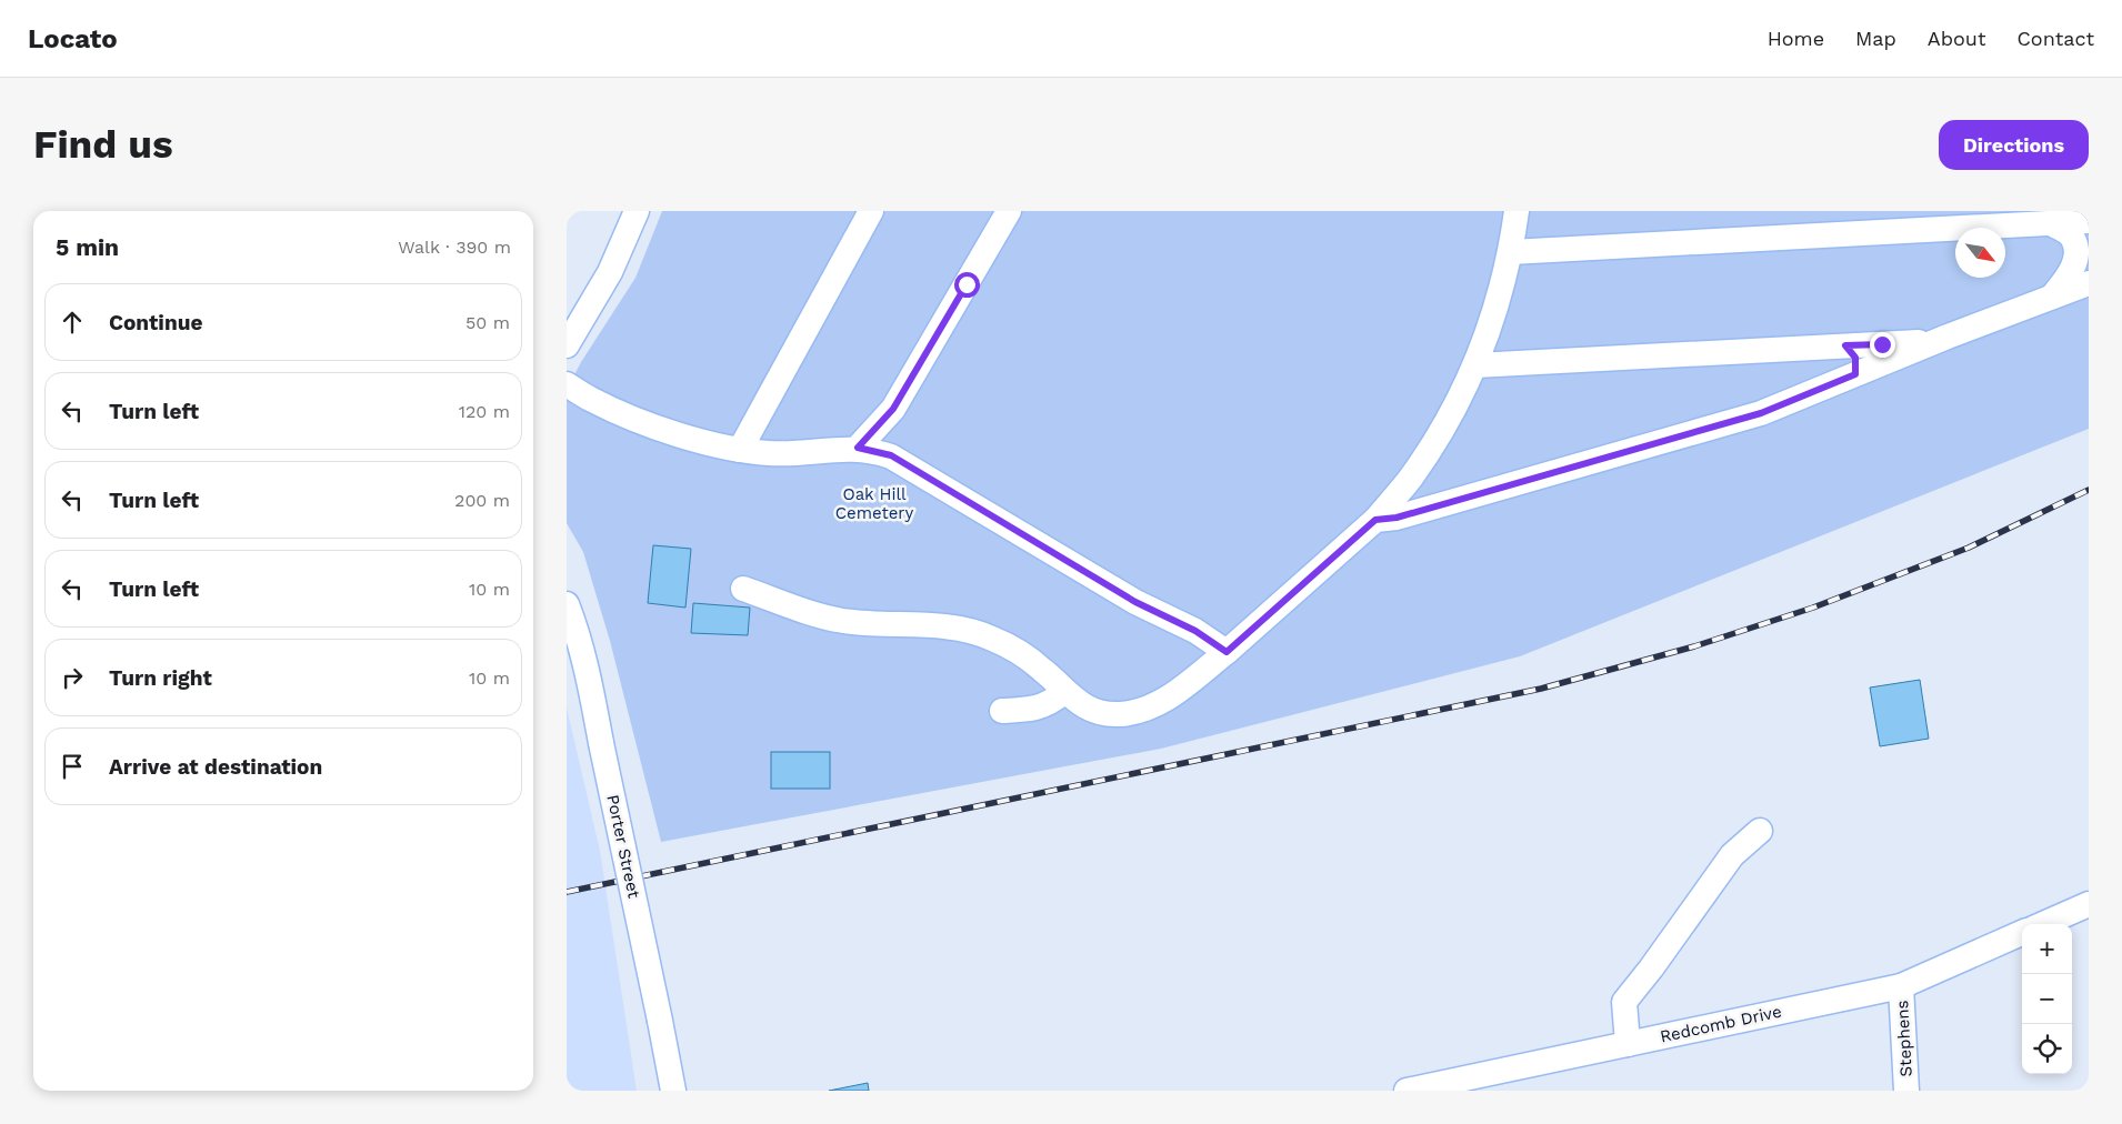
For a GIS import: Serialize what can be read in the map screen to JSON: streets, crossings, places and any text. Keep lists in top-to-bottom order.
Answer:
{
  "streets": {
    "street": ["Porter Street", "Redcomb Drive", "Stephens"]
  },
  "crossings": [
    ["Redcomb Drive", "Stephens"]
  ],
  "parks": ["Oak Hill Cemetery"],
  "north": "bottom right",
  "page": {
    "header": "Locato",
    "nav": [
      "Home",
      "Map",
      "About",
      "Contact"
    ],
    "buttons": "Directions",
    "title": "Find us",
    "heading": ["5 min", "Walk · 390 m"],
    "list": [
      ["Continue", "50 m"],
      ["Turn left", "120 m"],
      ["Turn left", "200 m"],
      ["Turn left", "10 m"],
      ["Turn right", "10 m"],
      "Arrive at destination"
    ],
    "map_buttons": ["+", "−"]
  }
}
